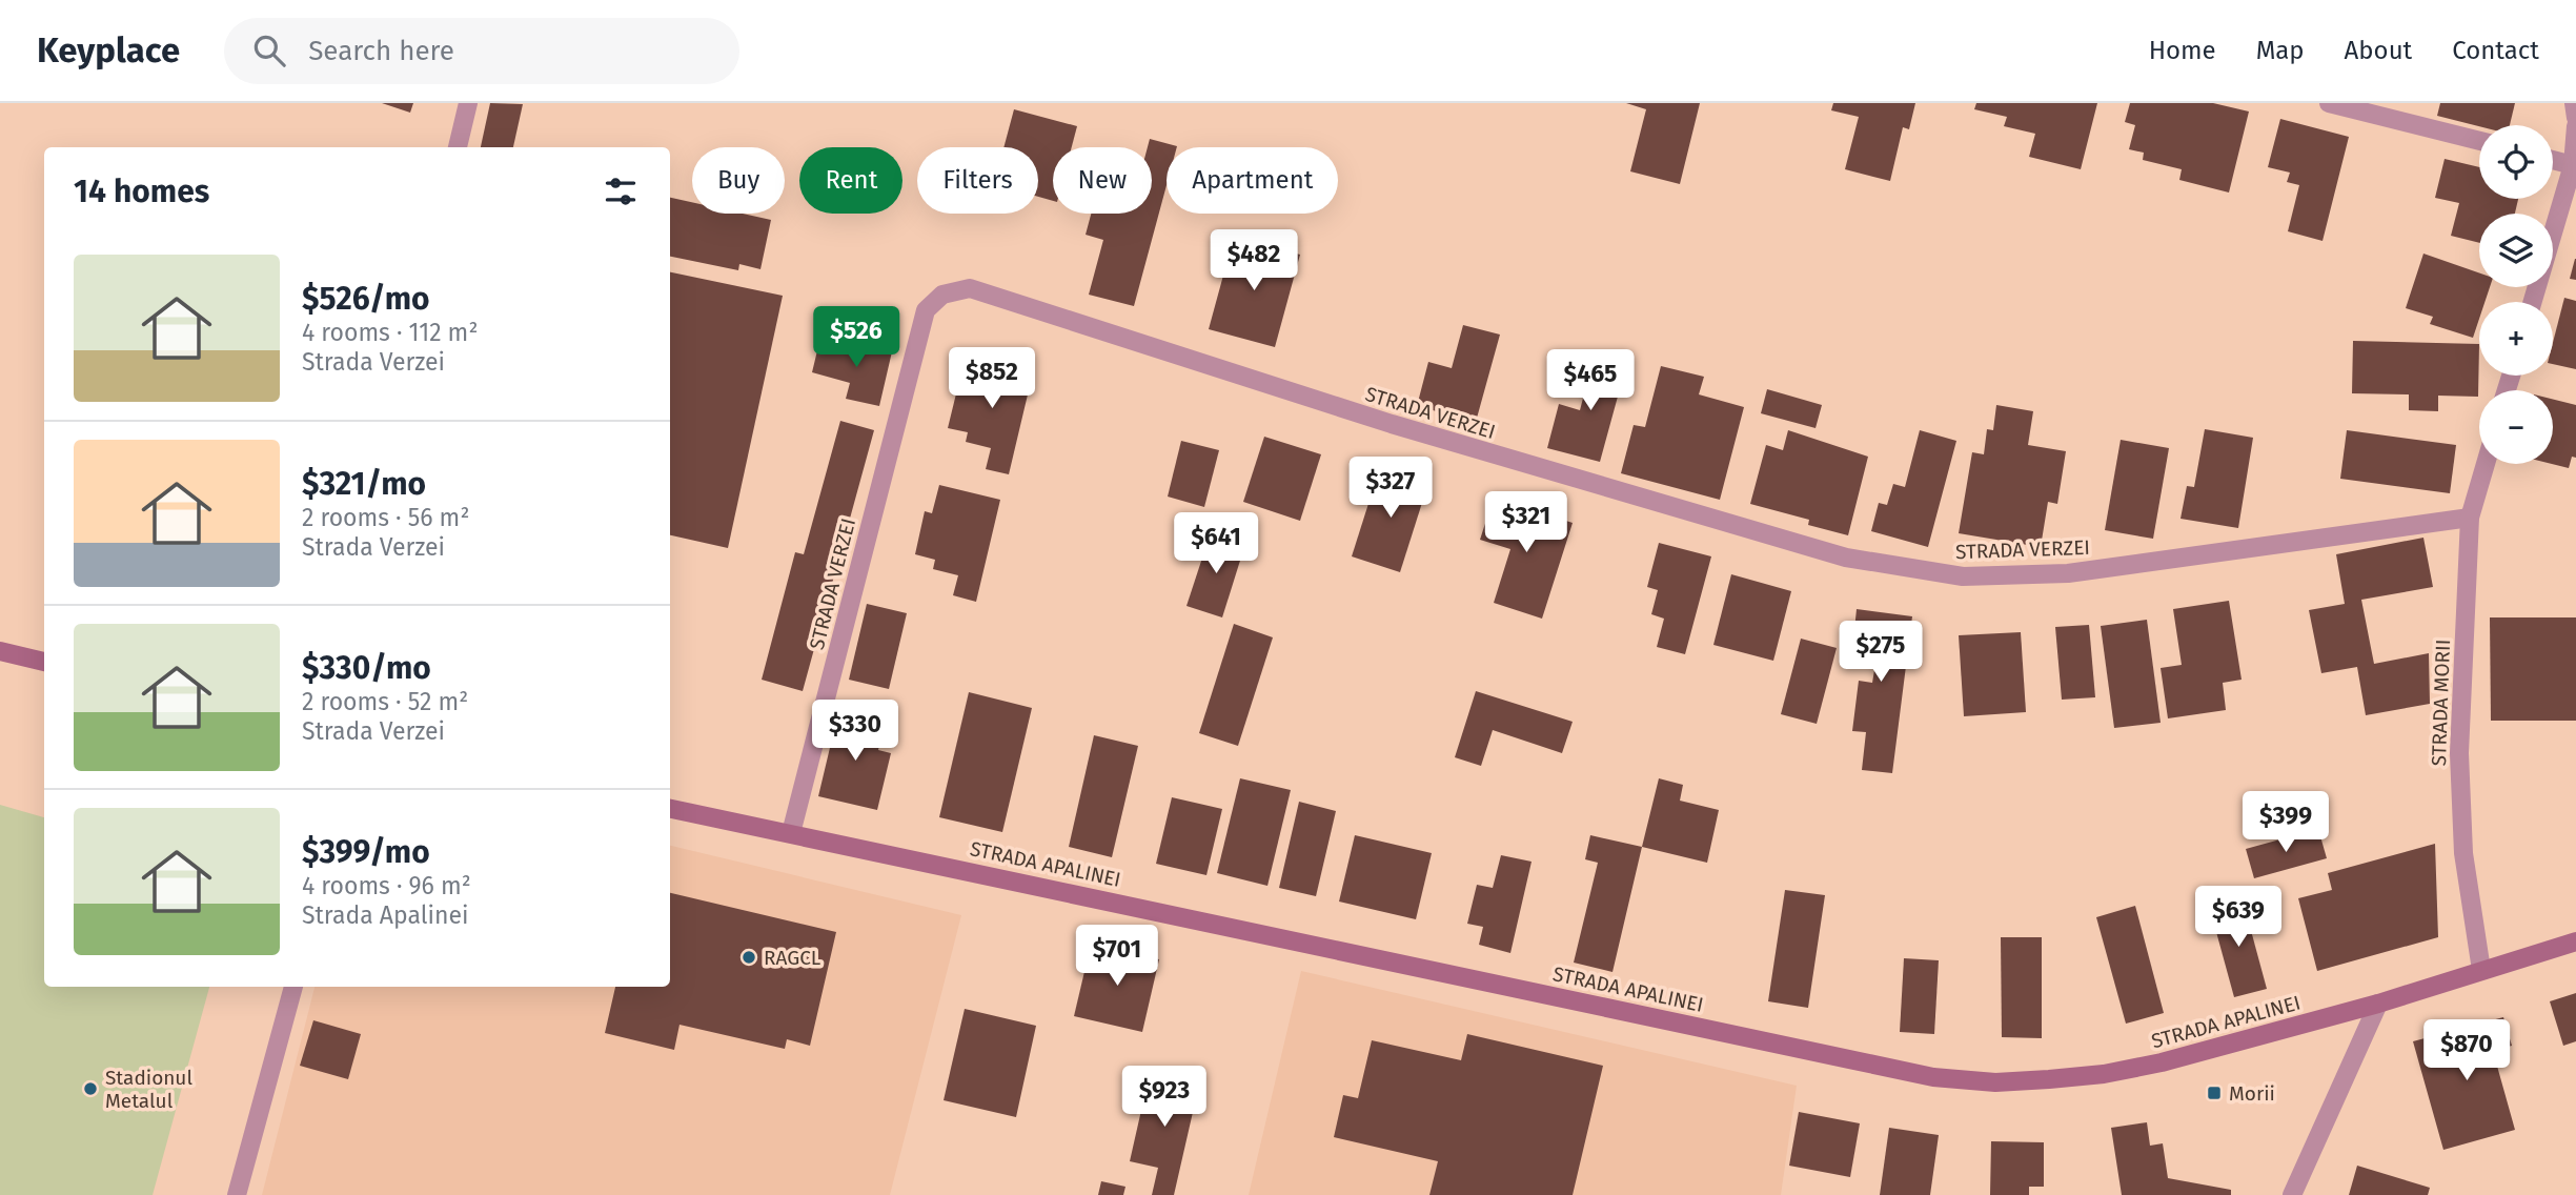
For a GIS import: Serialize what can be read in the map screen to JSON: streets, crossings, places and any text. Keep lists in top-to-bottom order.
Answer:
{
  "streets": {
    "street": ["STRADA VERZEI", "STRADA MORII", "STRADA APALINEI"]
  },
  "crossings": [
    ["STRADA VERZEI", "STRADA MORII"],
    ["STRADA VERZEI", "STRADA APALINEI"],
    ["STRADA MORII", "STRADA APALINEI"]
  ],
  "places": {
    "other": ["RAGCL", "Stadionul Metalul"],
    "transit": ["Morii"]
  },
  "page": {
    "header": "Keyplace",
    "search": "Search here",
    "nav": [
      "Home",
      "Map",
      "About",
      "Contact"
    ],
    "map_buttons": ["+", "−"],
    "chip": [
      "Buy",
      "Rent",
      "Filters",
      "New",
      "Apartment"
    ],
    "heading": "14 homes",
    "price": [
      "$482",
      "$526",
      "$852",
      "$465",
      "$327",
      "$321",
      "$641",
      "$275",
      "$330",
      "$399",
      "$639",
      "$701",
      "$870",
      "$923"
    ],
    "list": [
      {
        "name": "$526/mo",
        "note": "4 rooms · 112 m² · Strada Verzei"
      },
      {
        "name": "$321/mo",
        "note": "2 rooms · 56 m² · Strada Verzei"
      },
      {
        "name": "$330/mo",
        "note": "2 rooms · 52 m² · Strada Verzei"
      },
      {
        "name": "$399/mo",
        "note": "4 rooms · 96 m² · Strada Apalinei"
      }
    ]
  }
}
